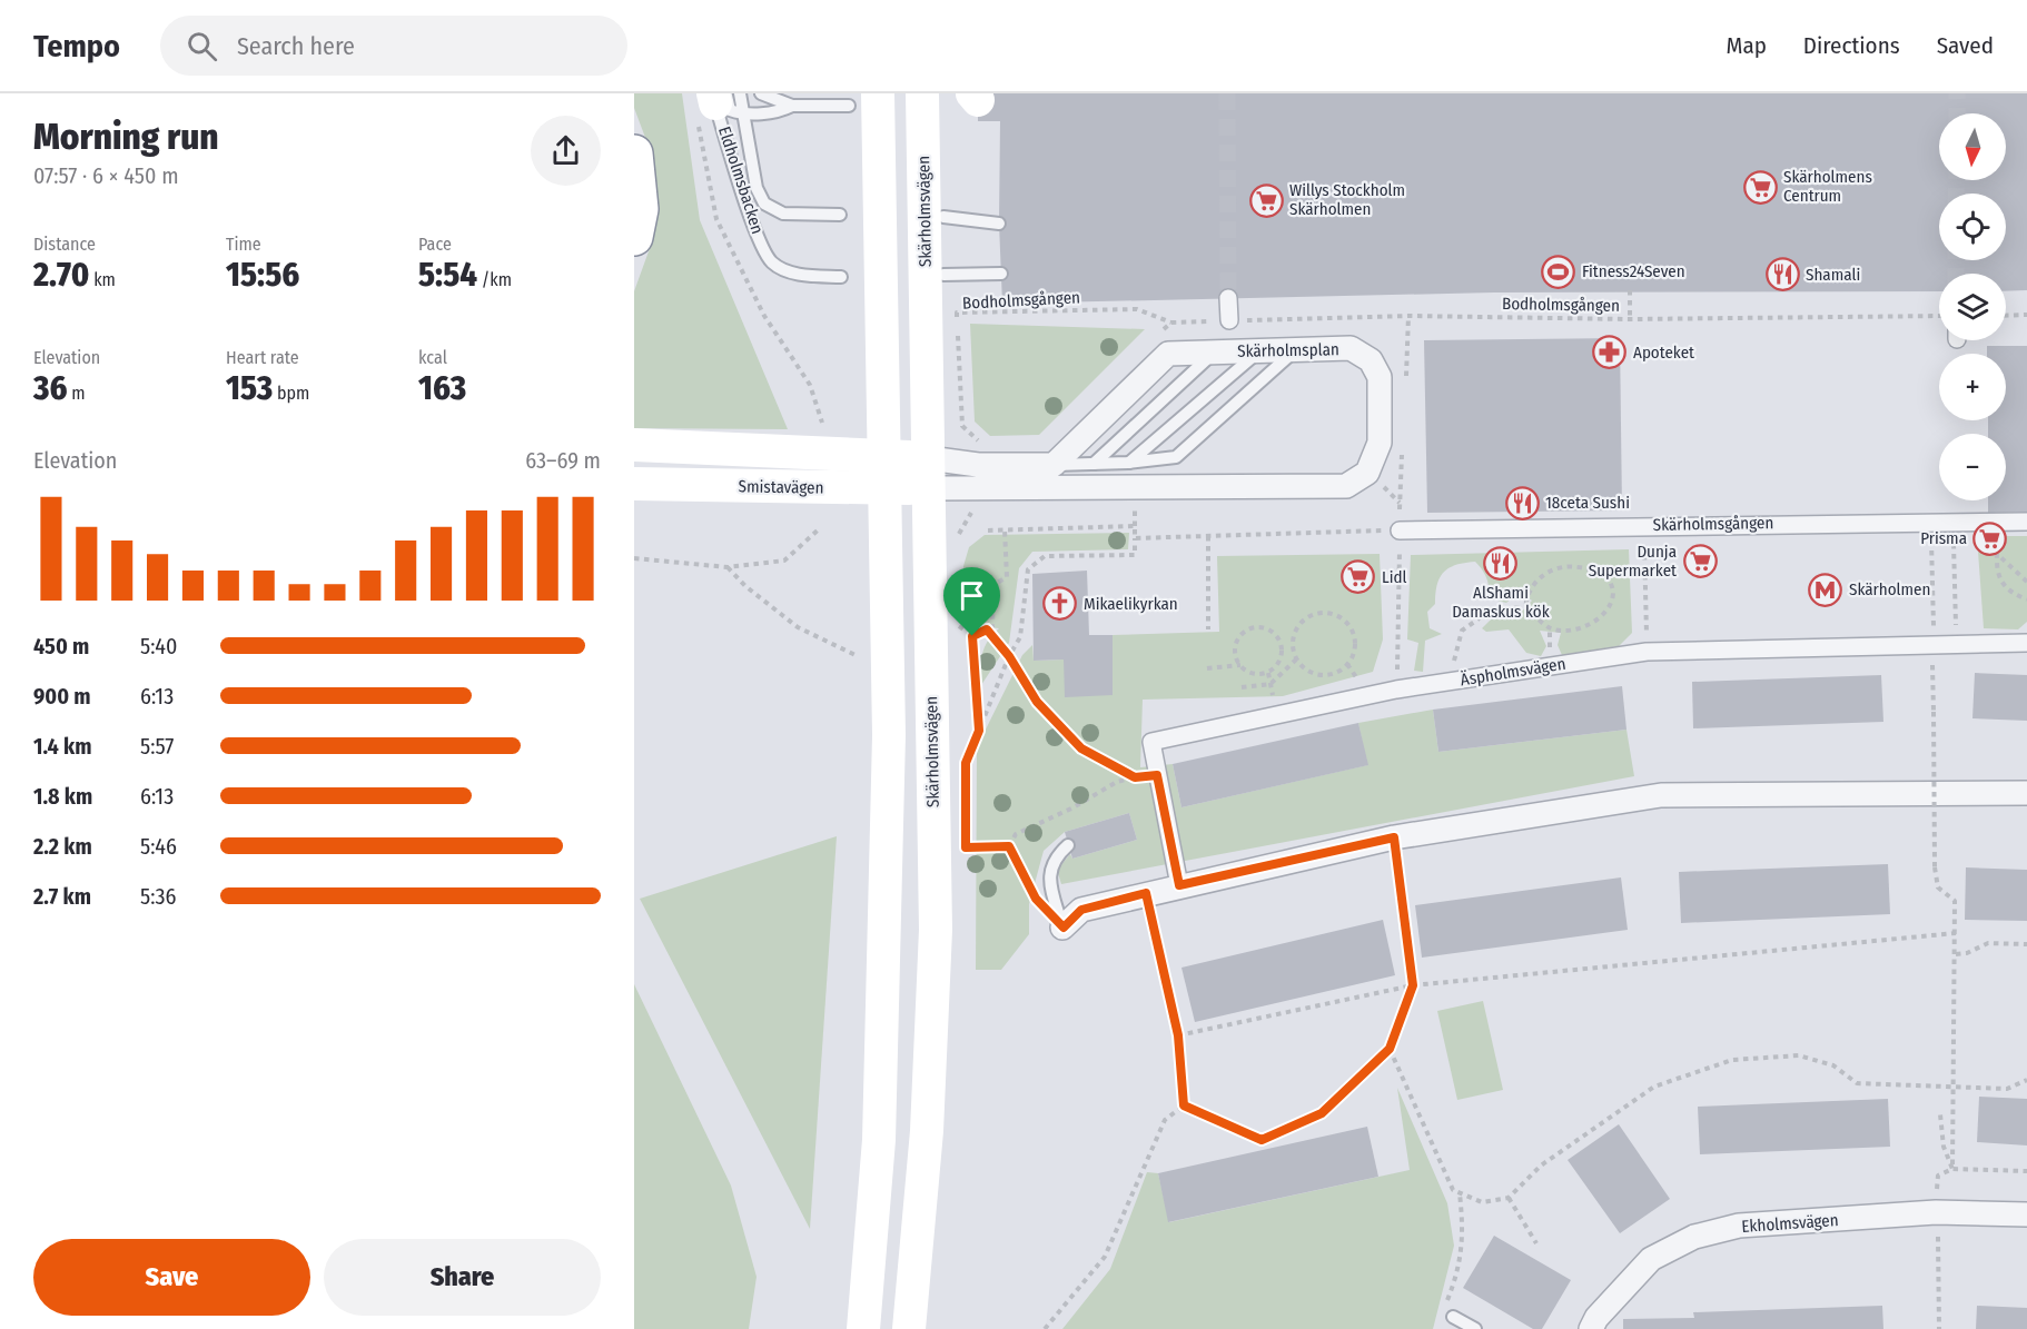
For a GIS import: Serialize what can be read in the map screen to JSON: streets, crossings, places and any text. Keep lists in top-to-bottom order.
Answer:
{
  "streets": {
    "main road": ["Skärholmsvägen", "Smistavägen"],
    "street": [
      "Skärholmsplan",
      "Skärholmsgången",
      "Äspholmsvägen",
      "Ekholmsvägen"
    ],
    "lane": ["Eldholmsbacken"],
    "path": ["Bodholmsgången"]
  },
  "crossings": [
    ["Skärholmsvägen", "Skärholmsplan"],
    ["Skärholmsvägen", "Smistavägen"],
    ["Skärholmsplan", "Smistavägen"]
  ],
  "places": {
    "supermarket": [
      "Skärholmens Centrum",
      "Willys Stockholm Skärholmen",
      "Prisma",
      "Dunja Supermarket",
      "Lidl"
    ],
    "sports": ["Fitness24Seven"],
    "restaurant": ["Shamali", "18ceta Sushi", "AlShami Damaskus kök"],
    "pharmacy": ["Apoteket"],
    "metro station": ["Skärholmen"],
    "church": ["Mikaelikyrkan"]
  },
  "north": "bottom",
  "page": {
    "header": "Tempo",
    "search": "Search here",
    "nav": ["Map", "Directions", "Saved"],
    "heading": ["Morning run", "07:57 · 6 × 450 m"],
    "map_buttons": ["+", "−"],
    "stats": [
      ["Distance", "2.70 km"],
      ["Time", "15:56"],
      ["Pace", "5:54 /km"],
      ["Elevation", "36 m"],
      ["Heart rate", "153 bpm"],
      ["kcal", "163"]
    ],
    "chart": ["Elevation", "63–69 m"],
    "list": [
      {
        "name": "450 m",
        "note": "5:40"
      },
      {
        "name": "900 m",
        "note": "6:13"
      },
      {
        "name": "1.4 km",
        "note": "5:57"
      },
      {
        "name": "1.8 km",
        "note": "6:13"
      },
      {
        "name": "2.2 km",
        "note": "5:46"
      },
      {
        "name": "2.7 km",
        "note": "5:36"
      }
    ],
    "buttons": ["Save", "Share"]
  }
}
